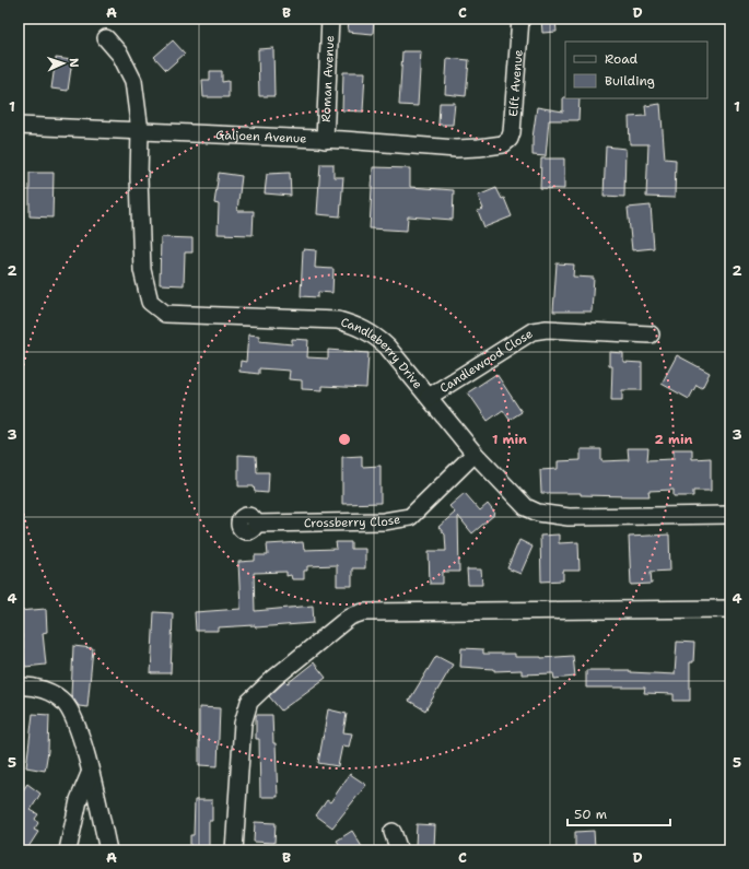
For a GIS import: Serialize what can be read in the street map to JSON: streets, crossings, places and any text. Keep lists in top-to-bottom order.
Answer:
{
  "streets": {
    "street": [
      "Roman Avenue",
      "Elft Avenue",
      "Galjoen Avenue",
      "Candleberry Drive",
      "Candlewood Close",
      "Crossberry Close"
    ]
  },
  "crossings": [
    ["Roman Avenue", "Galjoen Avenue"],
    ["Elft Avenue", "Galjoen Avenue"],
    ["Galjoen Avenue", "Candleberry Drive"],
    ["Candleberry Drive", "Candlewood Close"],
    ["Candleberry Drive", "Crossberry Close"]
  ],
  "legend": ["Road", "Building"],
  "scale_bar": "50 m",
  "north": "right",
  "grid": {
    "columns": [
      "A",
      "B",
      "C",
      "D"
    ],
    "rows": [
      "1",
      "2",
      "3",
      "4",
      "5"
    ]
  },
  "rings": ["1 min", "2 min"]
}
